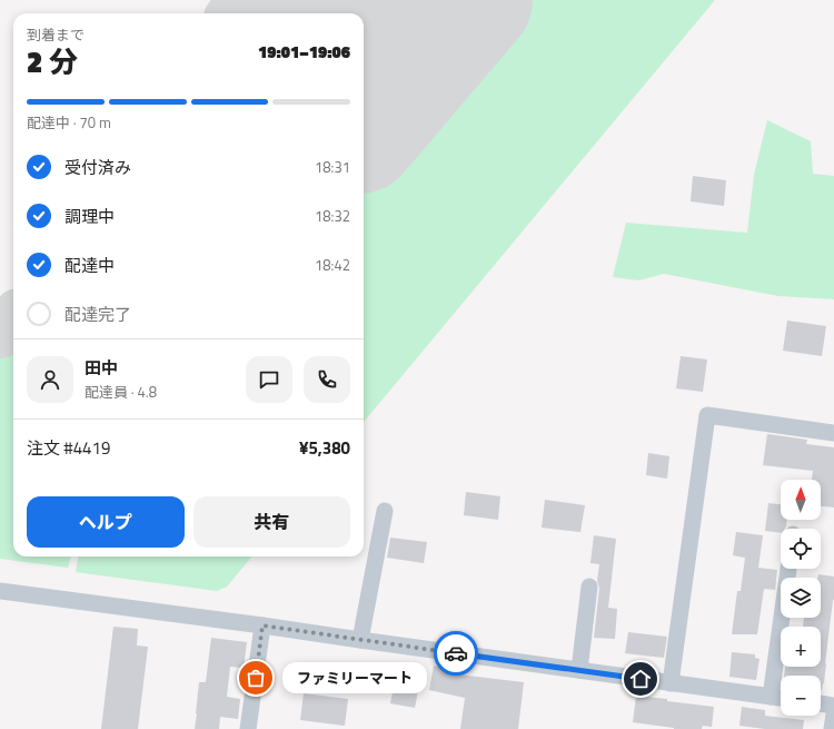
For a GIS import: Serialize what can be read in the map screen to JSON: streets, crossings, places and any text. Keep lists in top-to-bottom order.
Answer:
{
  "places": ["ファミリーマート"],
  "north": "top",
  "page": {
    "heading": ["2 分", "到着まで", "19:01–19:06"],
    "panel": [
      "田中",
      "配達員 · 4.8",
      "注文 #4419",
      "¥5,380"
    ],
    "bar": "配達中 · 70 m",
    "list": [
      ["受付済み", "18:31"],
      ["調理中", "18:32"],
      ["配達中", "18:42"],
      "配達完了"
    ],
    "map_buttons": ["+", "−"],
    "buttons": ["ヘルプ", "共有"],
    "bubble": "ファミリーマート"
  }
}
